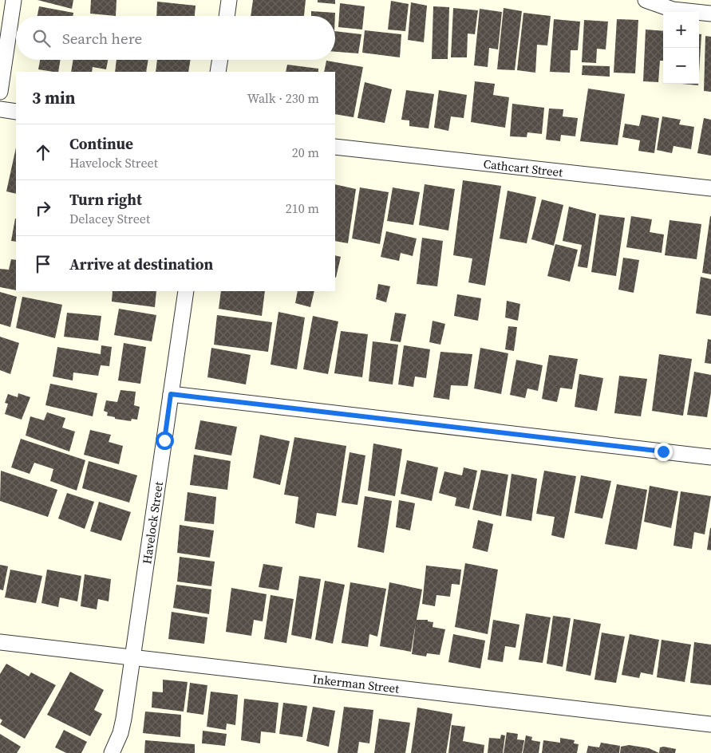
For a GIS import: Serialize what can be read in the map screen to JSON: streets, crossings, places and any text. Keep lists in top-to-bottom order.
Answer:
{
  "streets": {
    "street": ["Cathcart Street", "Havelock Street", "Inkerman Street"]
  },
  "crossings": [
    ["Havelock Street", "Inkerman Street"]
  ],
  "page": {
    "map_buttons": ["+", "−"],
    "search": "Search here",
    "heading": ["3 min", "Walk · 230 m"],
    "list": [
      ["Continue", "Havelock Street", "20 m"],
      ["Turn right", "Delacey Street", "210 m"],
      "Arrive at destination"
    ]
  }
}
